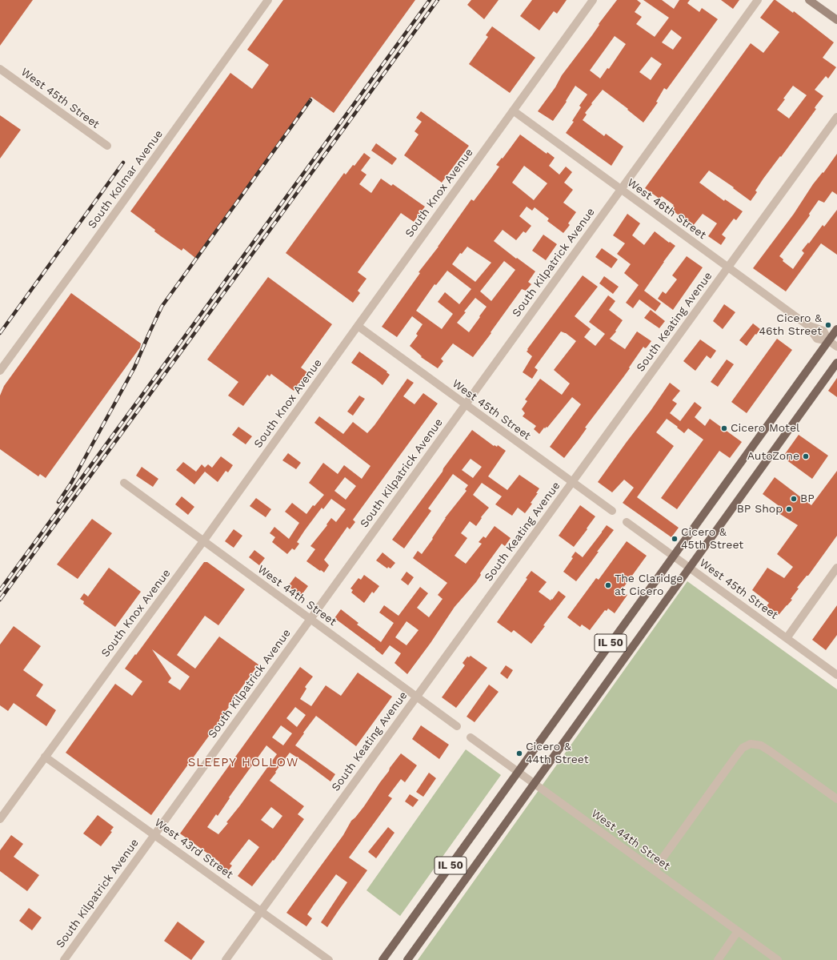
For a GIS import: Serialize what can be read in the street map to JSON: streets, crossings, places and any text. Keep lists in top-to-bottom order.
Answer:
{
  "streets": {
    "main road": ["IL 50"],
    "street": [
      "West 45th Street",
      "South Kolmar Avenue",
      "South Knox Avenue",
      "West 46th Street",
      "South Kilpatrick Avenue",
      "South Keating Avenue",
      "West 44th Street",
      "West 43rd Street"
    ]
  },
  "crossings": [
    ["West 45th Street", "South Knox Avenue"],
    ["West 45th Street", "South Kilpatrick Avenue"],
    ["West 45th Street", "South Keating Avenue"],
    ["West 45th Street", "IL 50"],
    ["South Knox Avenue", "West 46th Street"],
    ["South Knox Avenue", "West 44th Street"],
    ["South Knox Avenue", "West 43rd Street"],
    ["West 46th Street", "South Kilpatrick Avenue"],
    ["West 46th Street", "South Keating Avenue"],
    ["West 46th Street", "IL 50"],
    ["South Kilpatrick Avenue", "West 44th Street"],
    ["South Kilpatrick Avenue", "West 43rd Street"],
    ["South Keating Avenue", "West 44th Street"],
    ["South Keating Avenue", "West 43rd Street"],
    ["West 44th Street", "IL 50"]
  ],
  "districts": ["SLEEPY HOLLOW"],
  "places": [
    "Cicero & 46th Street",
    "Cicero Motel",
    "AutoZone",
    "BP",
    "BP Shop",
    "Cicero & 45th Street",
    "The Claridge at Cicero",
    "Cicero & 44th Street"
  ]
}
